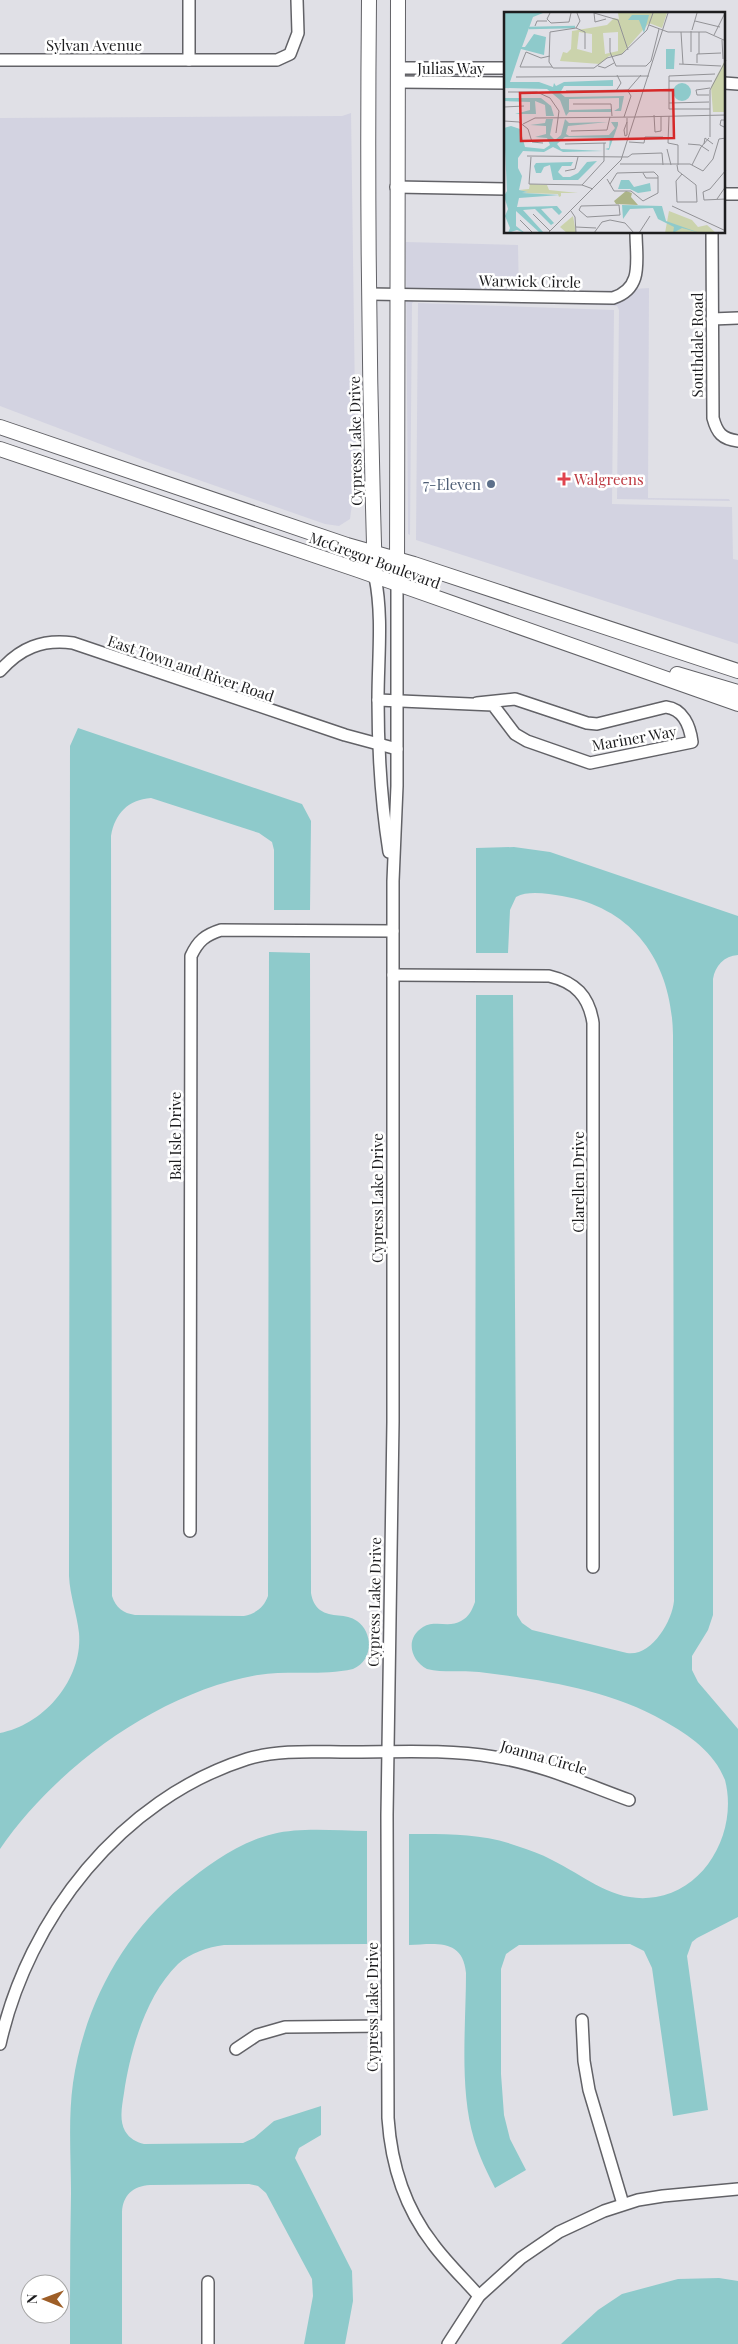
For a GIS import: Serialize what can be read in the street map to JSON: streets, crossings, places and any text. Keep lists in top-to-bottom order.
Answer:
{
  "streets": {
    "main road": ["Cypress Lake Drive", "McGregor Boulevard"],
    "street": [
      "Sylvan Avenue",
      "Julias Way",
      "Warwick Circle",
      "Southdale Road",
      "East Town and River Road",
      "Mariner Way",
      "Bal Isle Drive",
      "Clarellen Drive",
      "Joanna Circle"
    ]
  },
  "crossings": [
    ["Julias Way", "Cypress Lake Drive"],
    ["Warwick Circle", "Cypress Lake Drive"],
    ["Cypress Lake Drive", "McGregor Boulevard"],
    ["Cypress Lake Drive", "East Town and River Road"],
    ["Cypress Lake Drive", "Mariner Way"],
    ["Cypress Lake Drive", "Bal Isle Drive"],
    ["Cypress Lake Drive", "Clarellen Drive"],
    ["Cypress Lake Drive", "Joanna Circle"]
  ],
  "places": {
    "health": ["Walgreens"],
    "other": ["7-Eleven"]
  },
  "north": "left"
}
